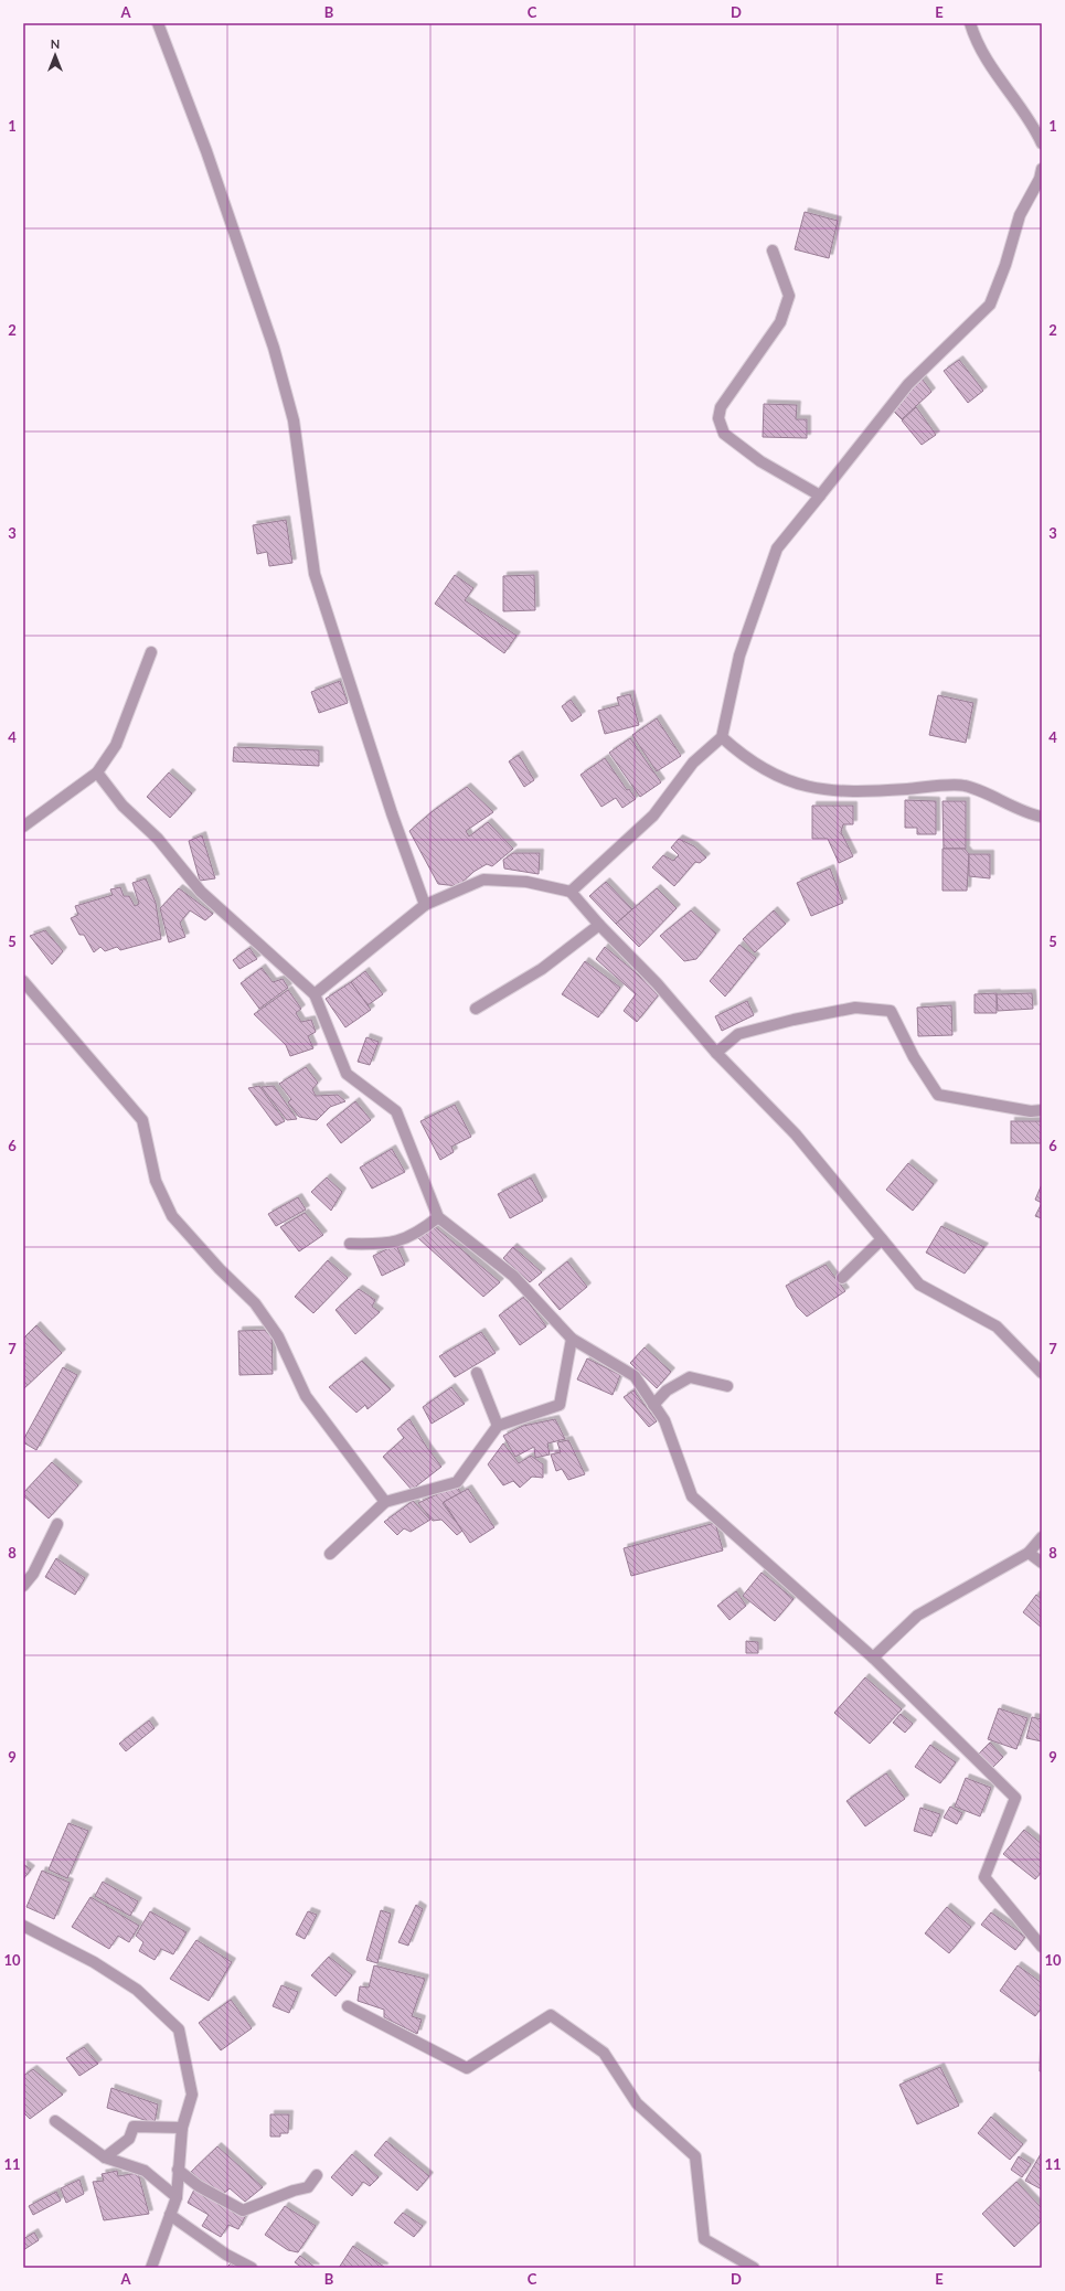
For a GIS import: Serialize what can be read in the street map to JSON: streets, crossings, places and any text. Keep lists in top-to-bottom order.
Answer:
{
  "north": "top",
  "grid": {
    "columns": [
      "A",
      "B",
      "C",
      "D",
      "E"
    ],
    "rows": [
      "1",
      "2",
      "3",
      "4",
      "5",
      "6",
      "7",
      "8",
      "9",
      "10",
      "11"
    ]
  }
}
